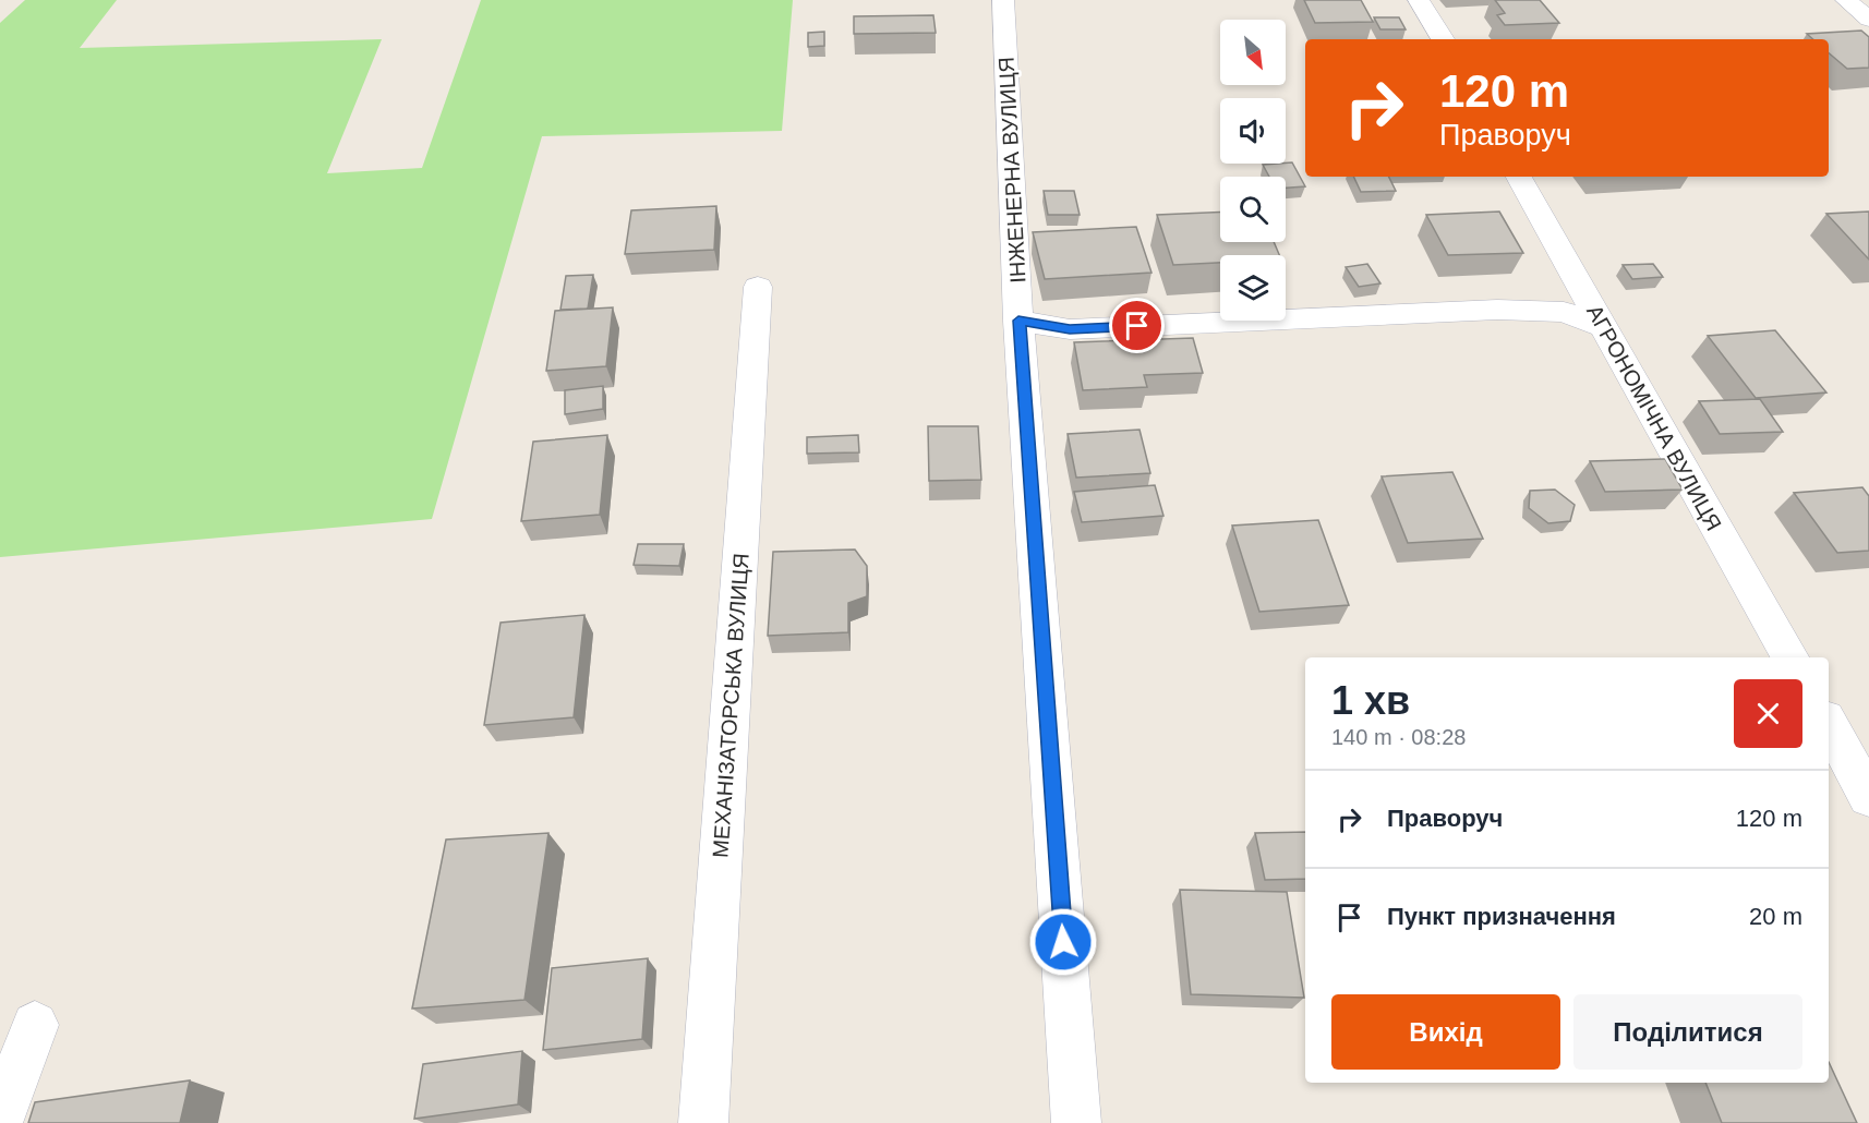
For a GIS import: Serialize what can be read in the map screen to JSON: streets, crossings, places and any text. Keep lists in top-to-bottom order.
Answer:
{
  "streets": {
    "street": ["ІНЖЕНЕРНА ВУЛИЦЯ", "АГРОНОМІЧНА ВУЛИЦЯ", "МЕХАНІЗАТОРСЬКА ВУЛИЦЯ"]
  },
  "north": "bottom right",
  "page": {
    "turn": ["120 m", "Праворуч"],
    "heading": ["1 хв", "140 m · 08:28"],
    "list": [
      {
        "name": "Праворуч",
        "value": "120 m"
      },
      {
        "name": "Пункт призначення",
        "value": "20 m"
      }
    ],
    "buttons": ["Вихід", "Поділитися"]
  }
}
